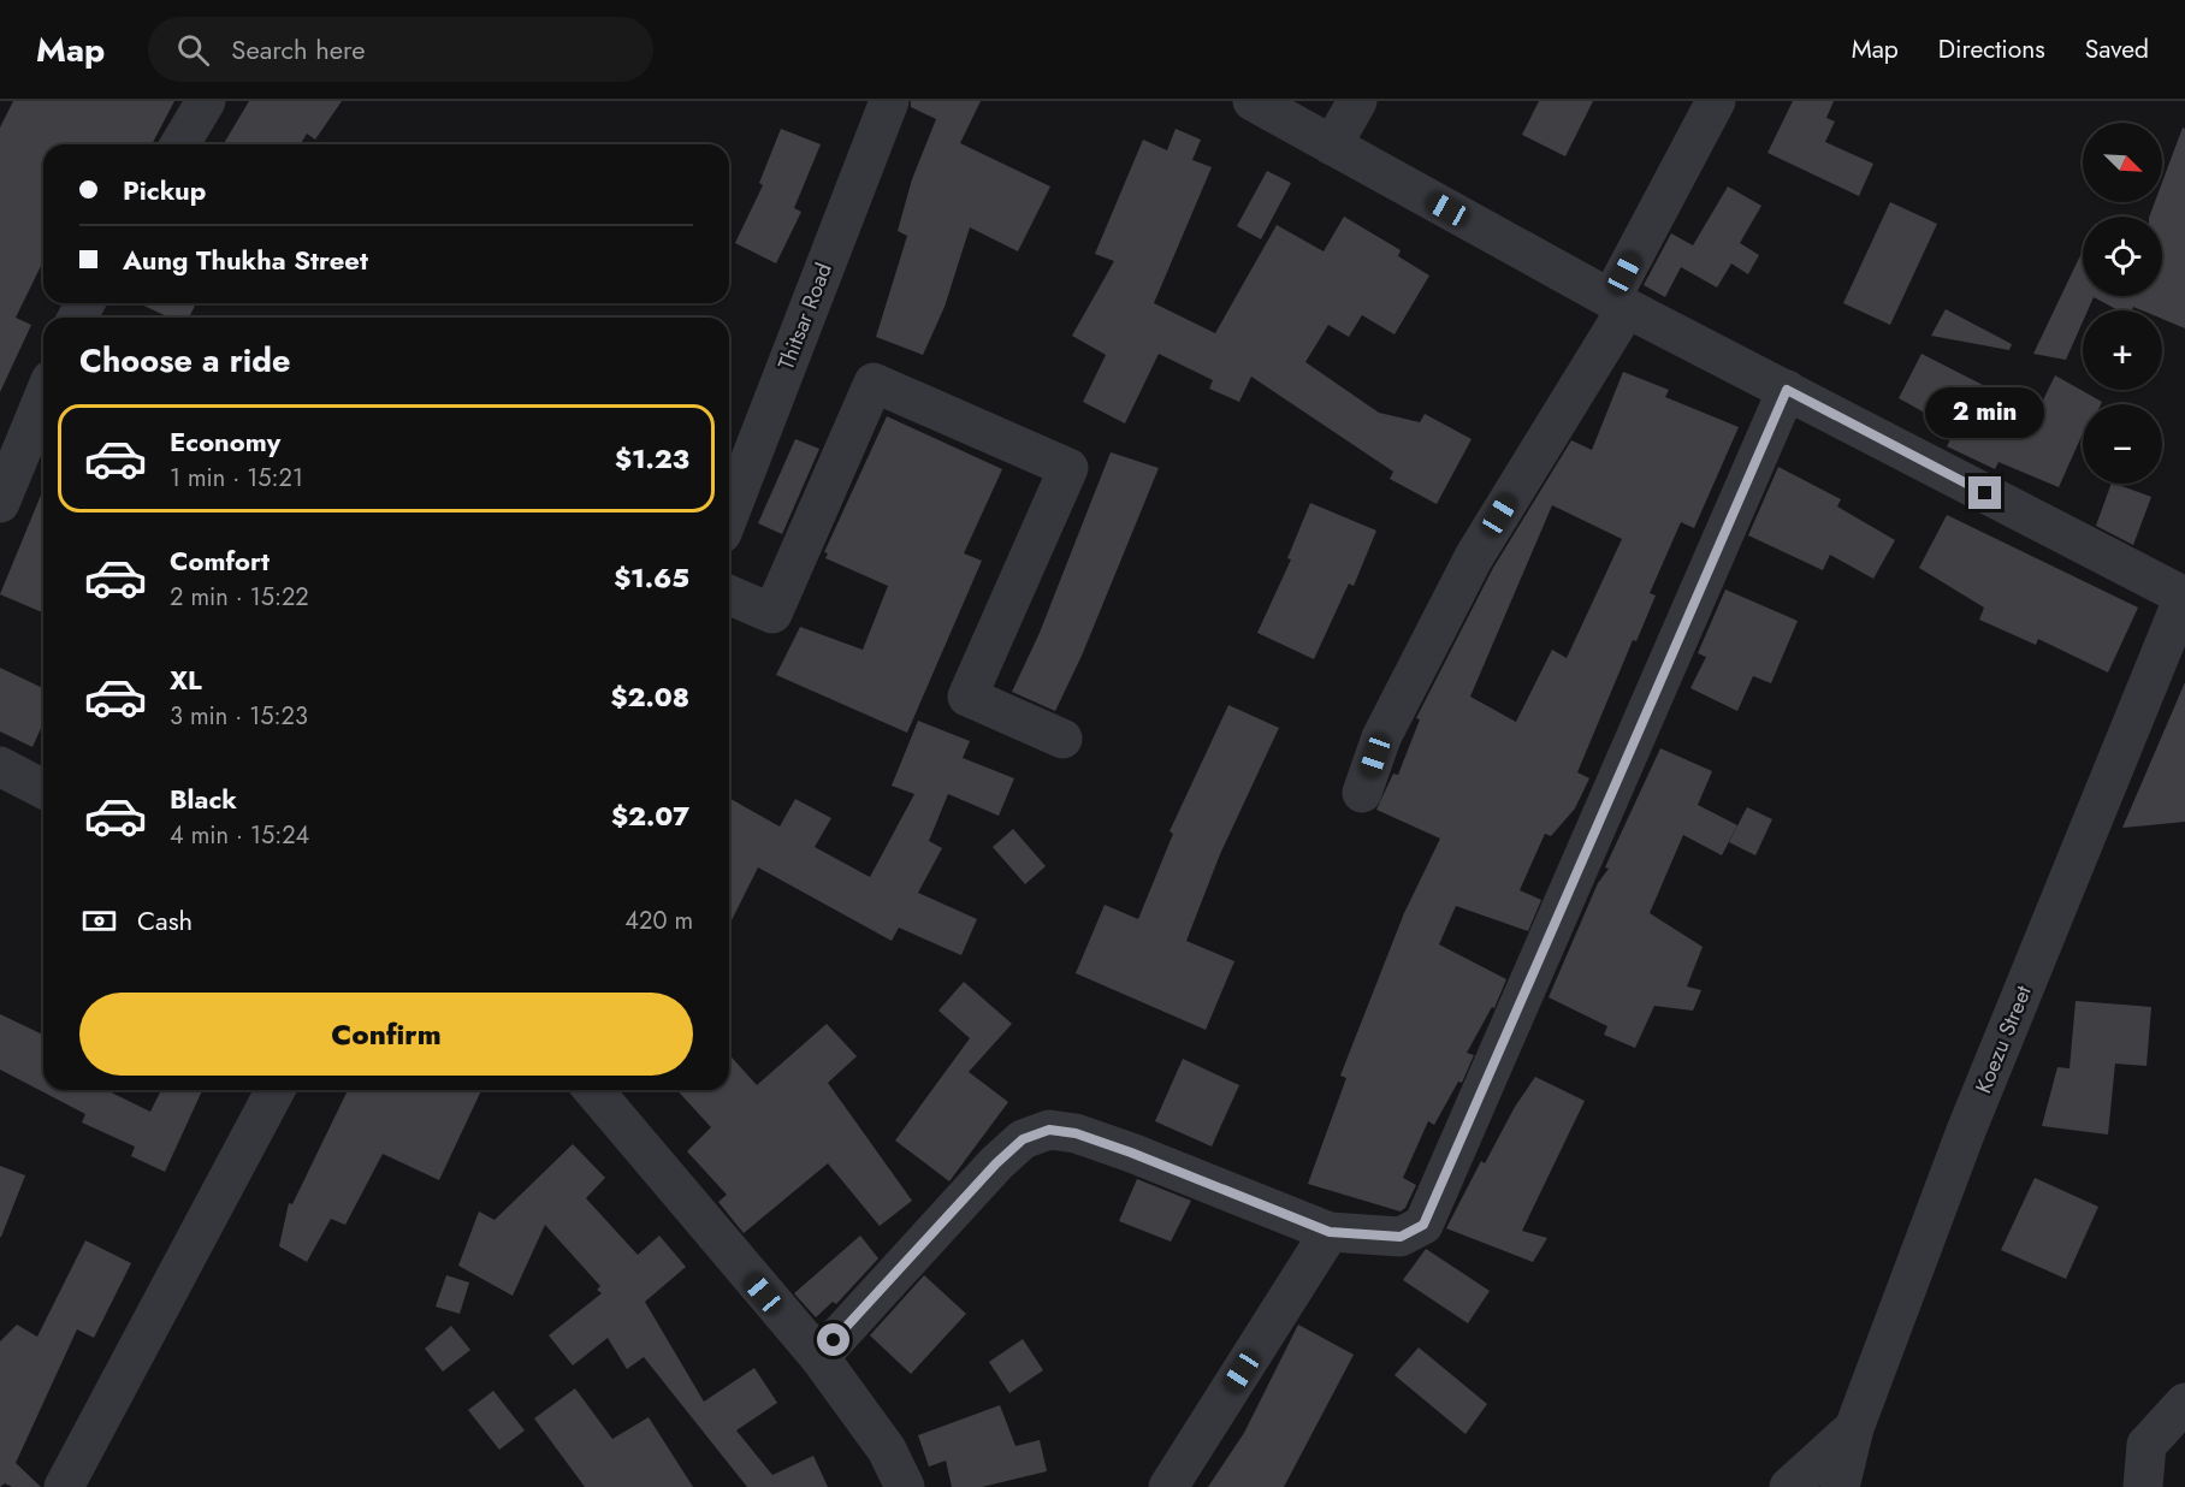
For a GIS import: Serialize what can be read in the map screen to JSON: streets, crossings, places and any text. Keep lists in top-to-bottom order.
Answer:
{
  "streets": {
    "street": ["Thitsar Road", "Koezu Street"]
  },
  "north": "bottom right",
  "page": {
    "header": "Map",
    "search": "Search here",
    "nav": ["Map", "Directions", "Saved"],
    "map_buttons": ["+", "−"],
    "banner": ["Pickup", "Aung Thukha Street"],
    "heading": "Choose a ride",
    "bubble": "2 min",
    "list": [
      {
        "name": "Economy",
        "note": "1 min · 15:21",
        "value": "$1.23"
      },
      {
        "name": "Comfort",
        "note": "2 min · 15:22",
        "value": "$1.65"
      },
      {
        "name": "XL",
        "note": "3 min · 15:23",
        "value": "$2.08"
      },
      {
        "name": "Black",
        "note": "4 min · 15:24",
        "value": "$2.07"
      }
    ],
    "pay": ["Cash", "420 m"],
    "buttons": "Confirm"
  }
}
